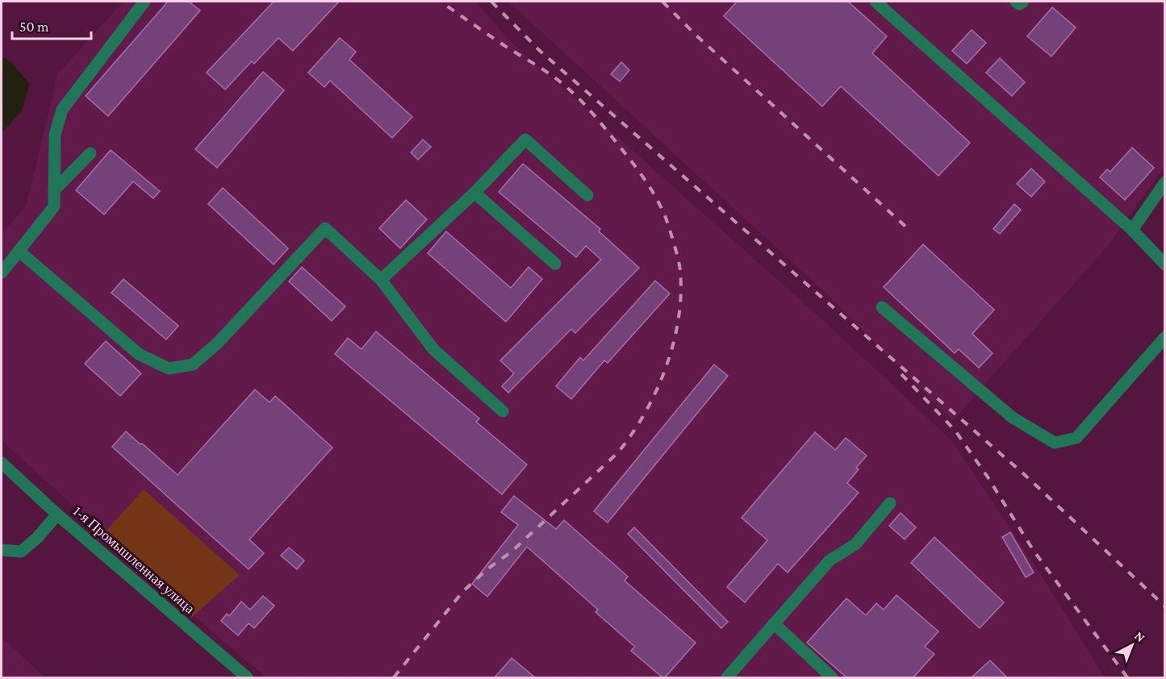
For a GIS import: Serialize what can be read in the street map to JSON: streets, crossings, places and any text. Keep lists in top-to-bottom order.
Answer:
{
  "streets": {
    "street": ["1-я Промышленная улица"]
  },
  "scale_bar": "50 m",
  "north": "top right"
}
